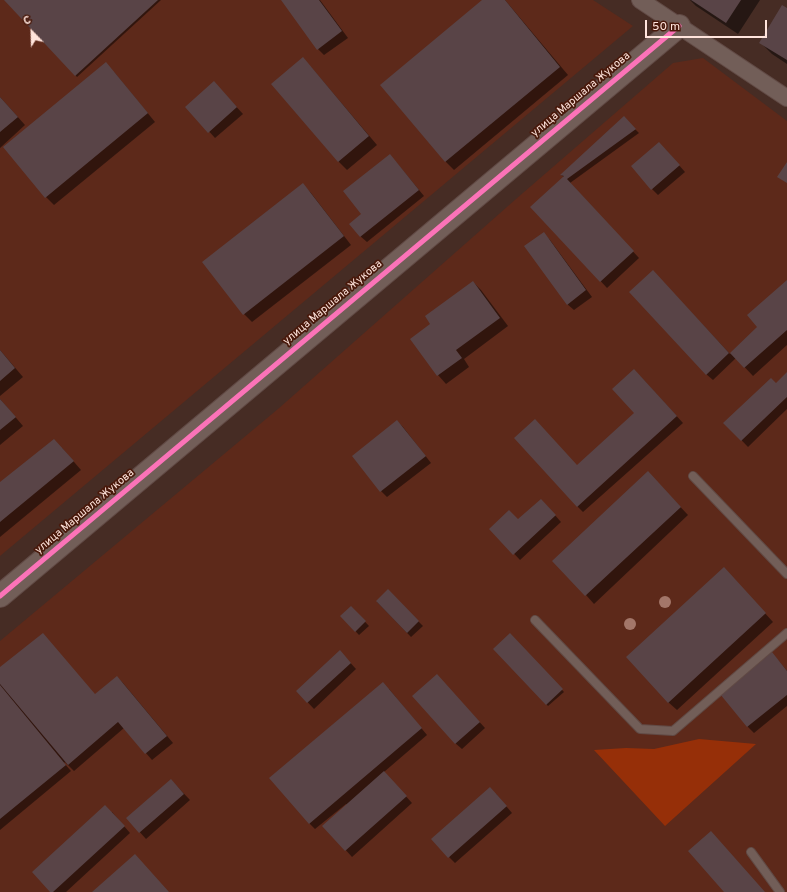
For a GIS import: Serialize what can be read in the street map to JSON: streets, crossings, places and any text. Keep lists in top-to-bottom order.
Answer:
{
  "streets": {
    "street": ["улица Маршала Жукова"]
  },
  "scale_bar": "50 m",
  "north": "top left"
}
